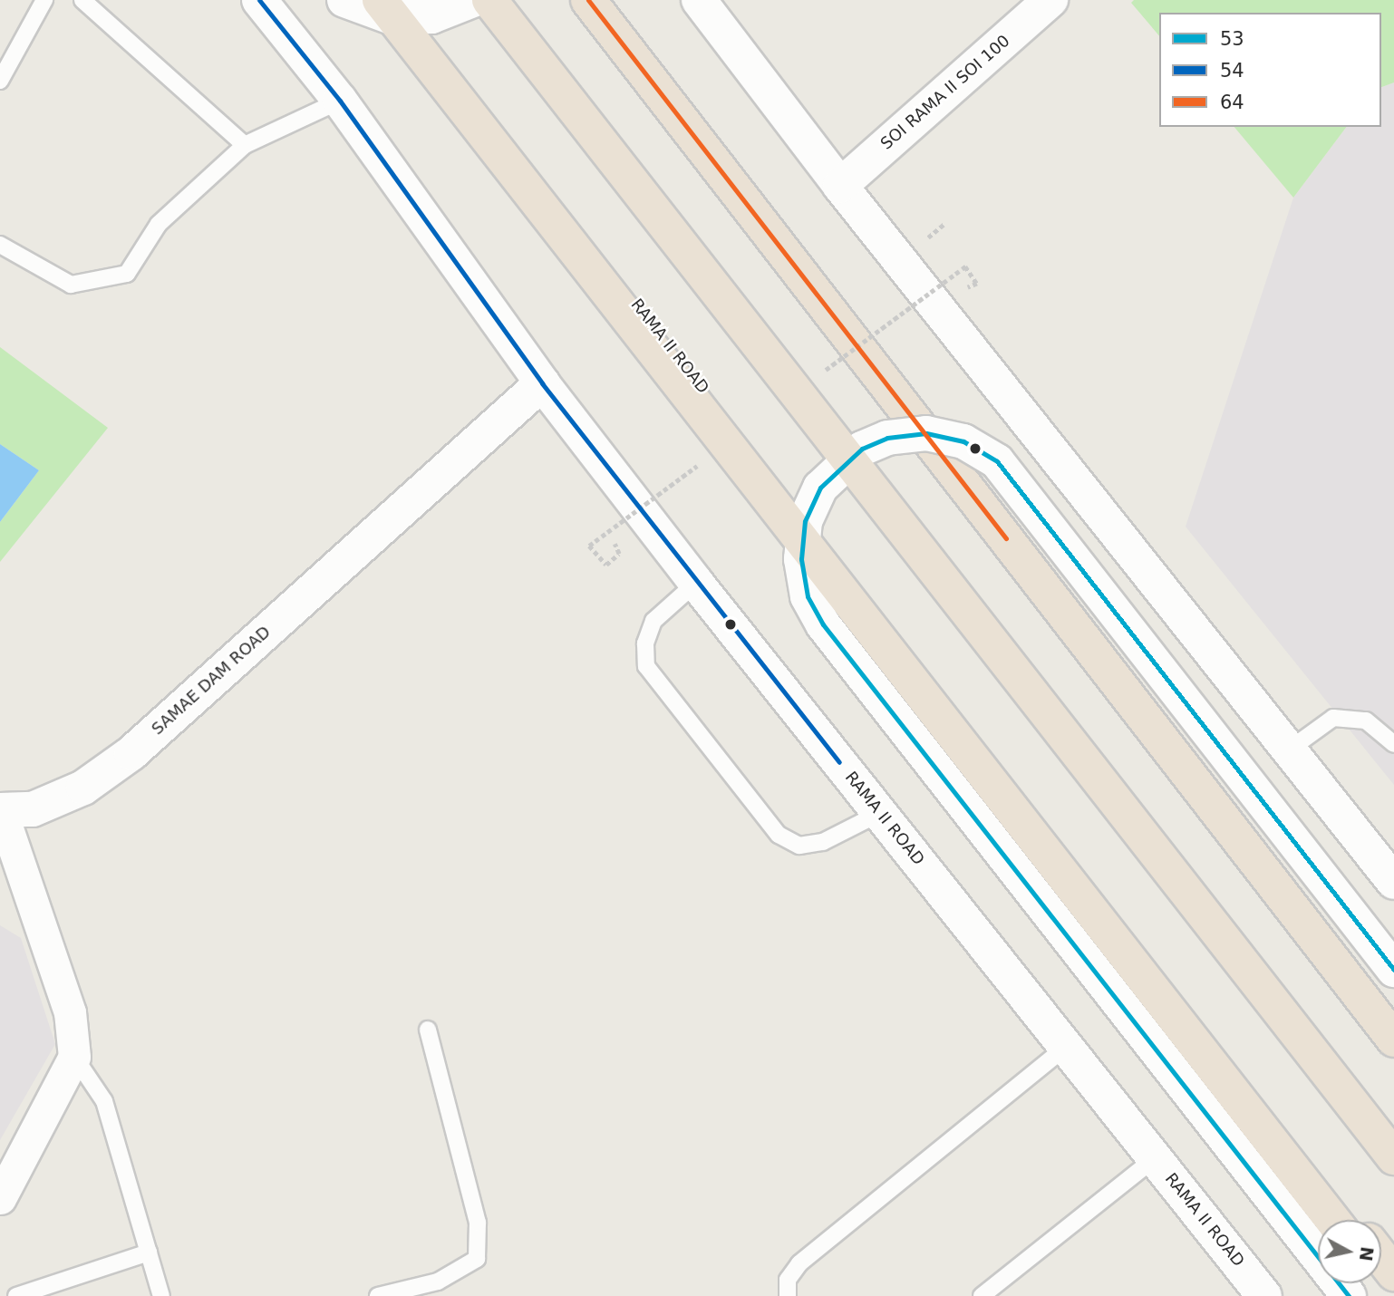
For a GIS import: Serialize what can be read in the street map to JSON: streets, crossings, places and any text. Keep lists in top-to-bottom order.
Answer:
{
  "streets": {
    "highway": ["RAMA II ROAD"],
    "main road": ["SOI RAMA II SOI 100", "SAMAE DAM ROAD"]
  },
  "crossings": [
    ["RAMA II ROAD", "SAMAE DAM ROAD"]
  ],
  "lines": ["transit line 54", "transit line 64", "transit line 53"],
  "legend": ["53", "54", "64"],
  "north": "right"
}
